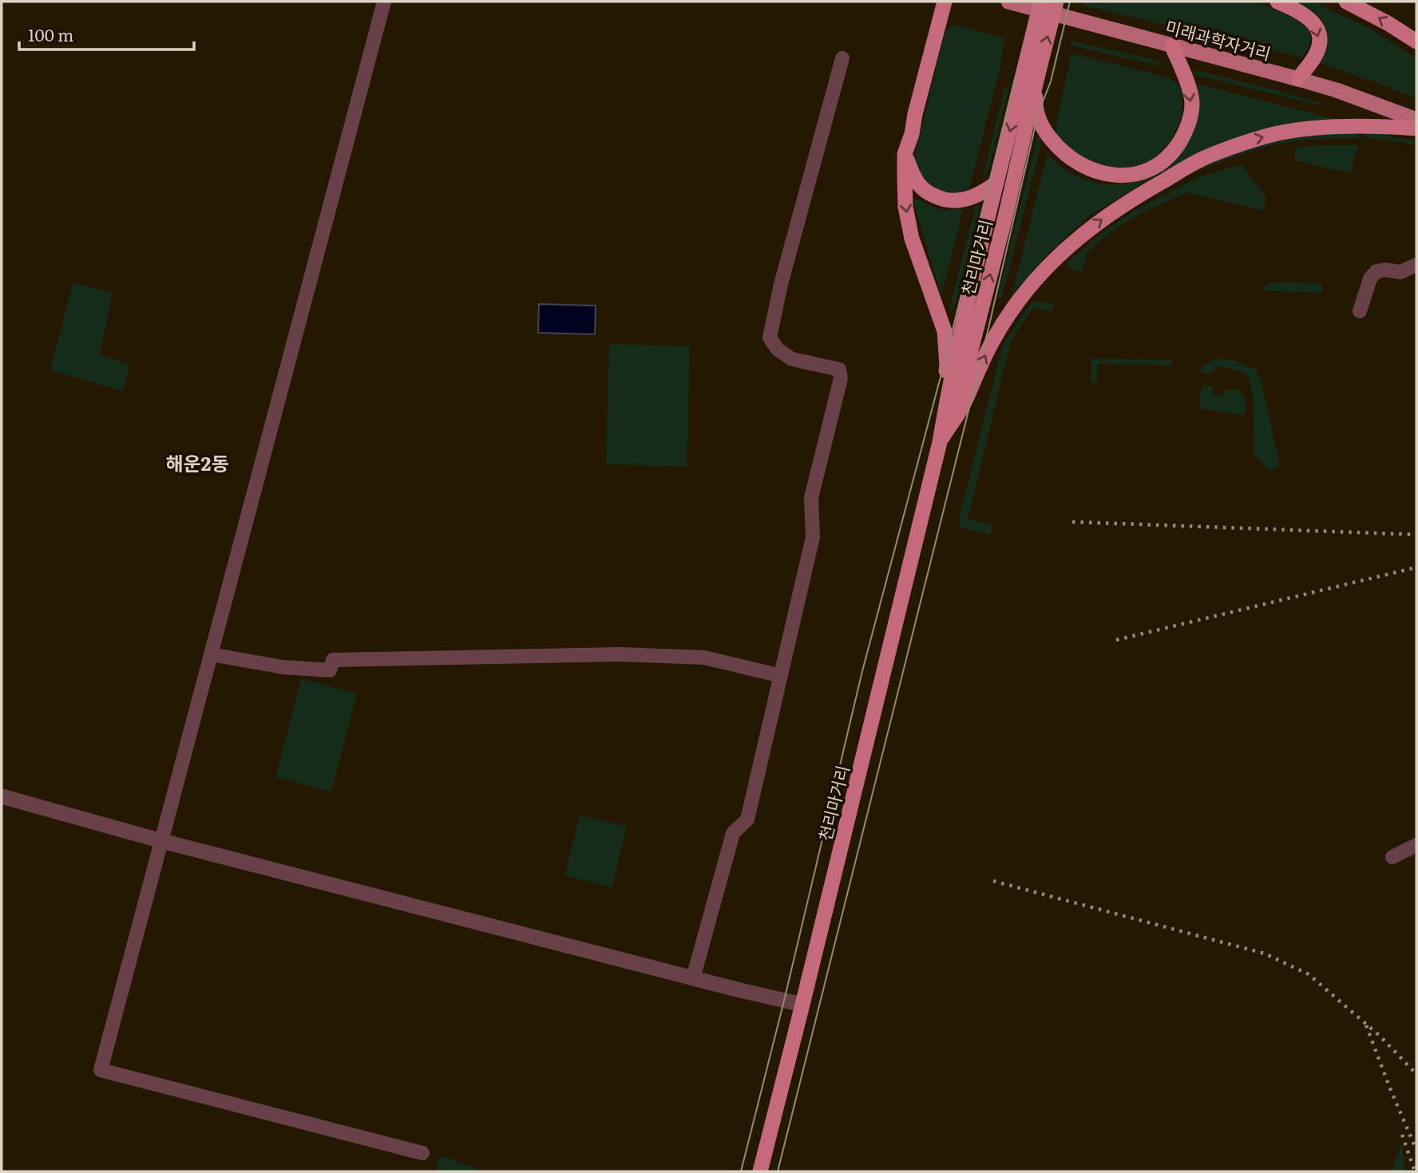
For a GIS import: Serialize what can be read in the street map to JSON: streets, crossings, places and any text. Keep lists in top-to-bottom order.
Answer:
{
  "streets": {
    "highway": ["천리마거리"],
    "main road": ["미래과학자거리"]
  },
  "districts": ["해운2동"],
  "scale_bar": "100 m"
}
